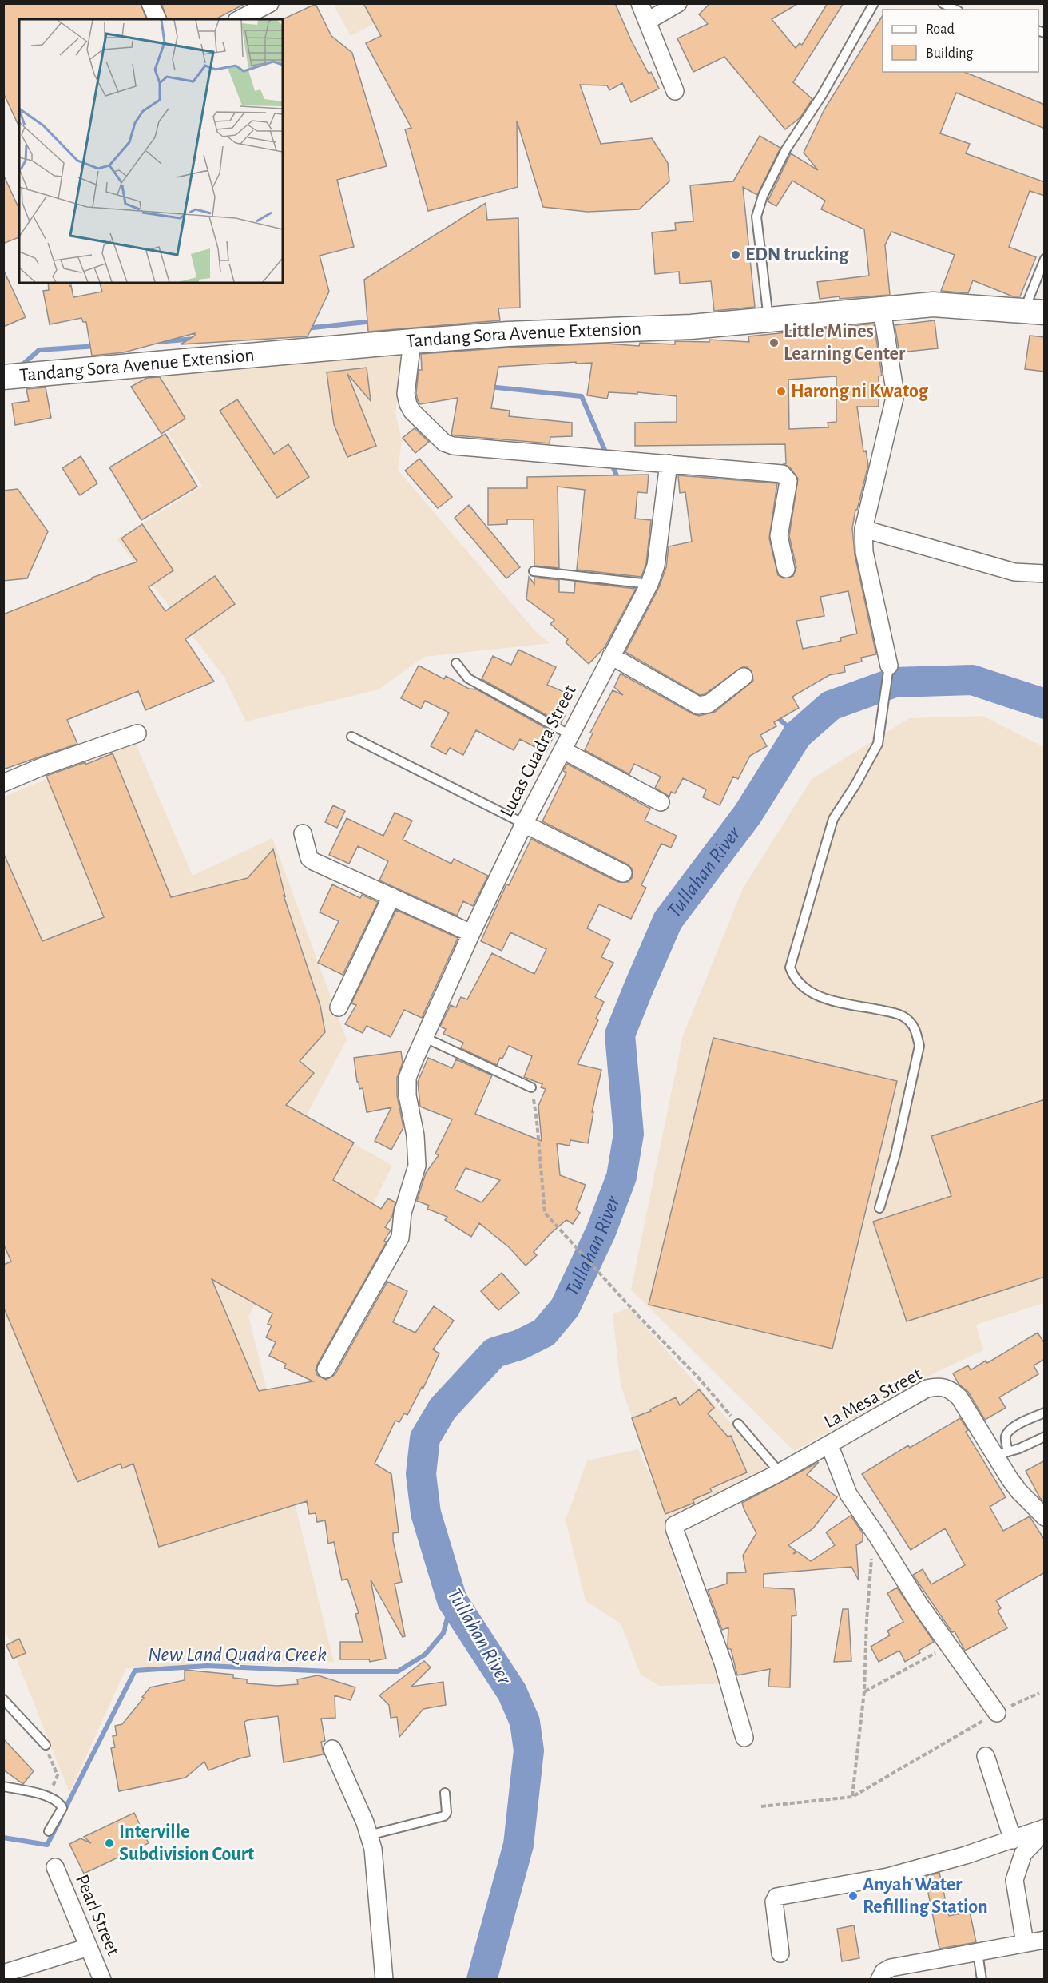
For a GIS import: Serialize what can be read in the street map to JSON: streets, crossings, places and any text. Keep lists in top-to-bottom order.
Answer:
{
  "streets": {
    "main road": ["Tandang Sora Avenue Extension"],
    "street": ["Lucas Cuadra Street", "La Mesa Street", "Pearl Street"]
  },
  "water": ["Tullahan River", "New Land Quadra Creek"],
  "places": [
    "EDN trucking",
    "Little Mines Learning Center",
    "Harong ni Kwatog",
    "Interville Subdivision Court",
    "Anyah Water Refilling Station"
  ],
  "legend": ["Road", "Building"]
}
